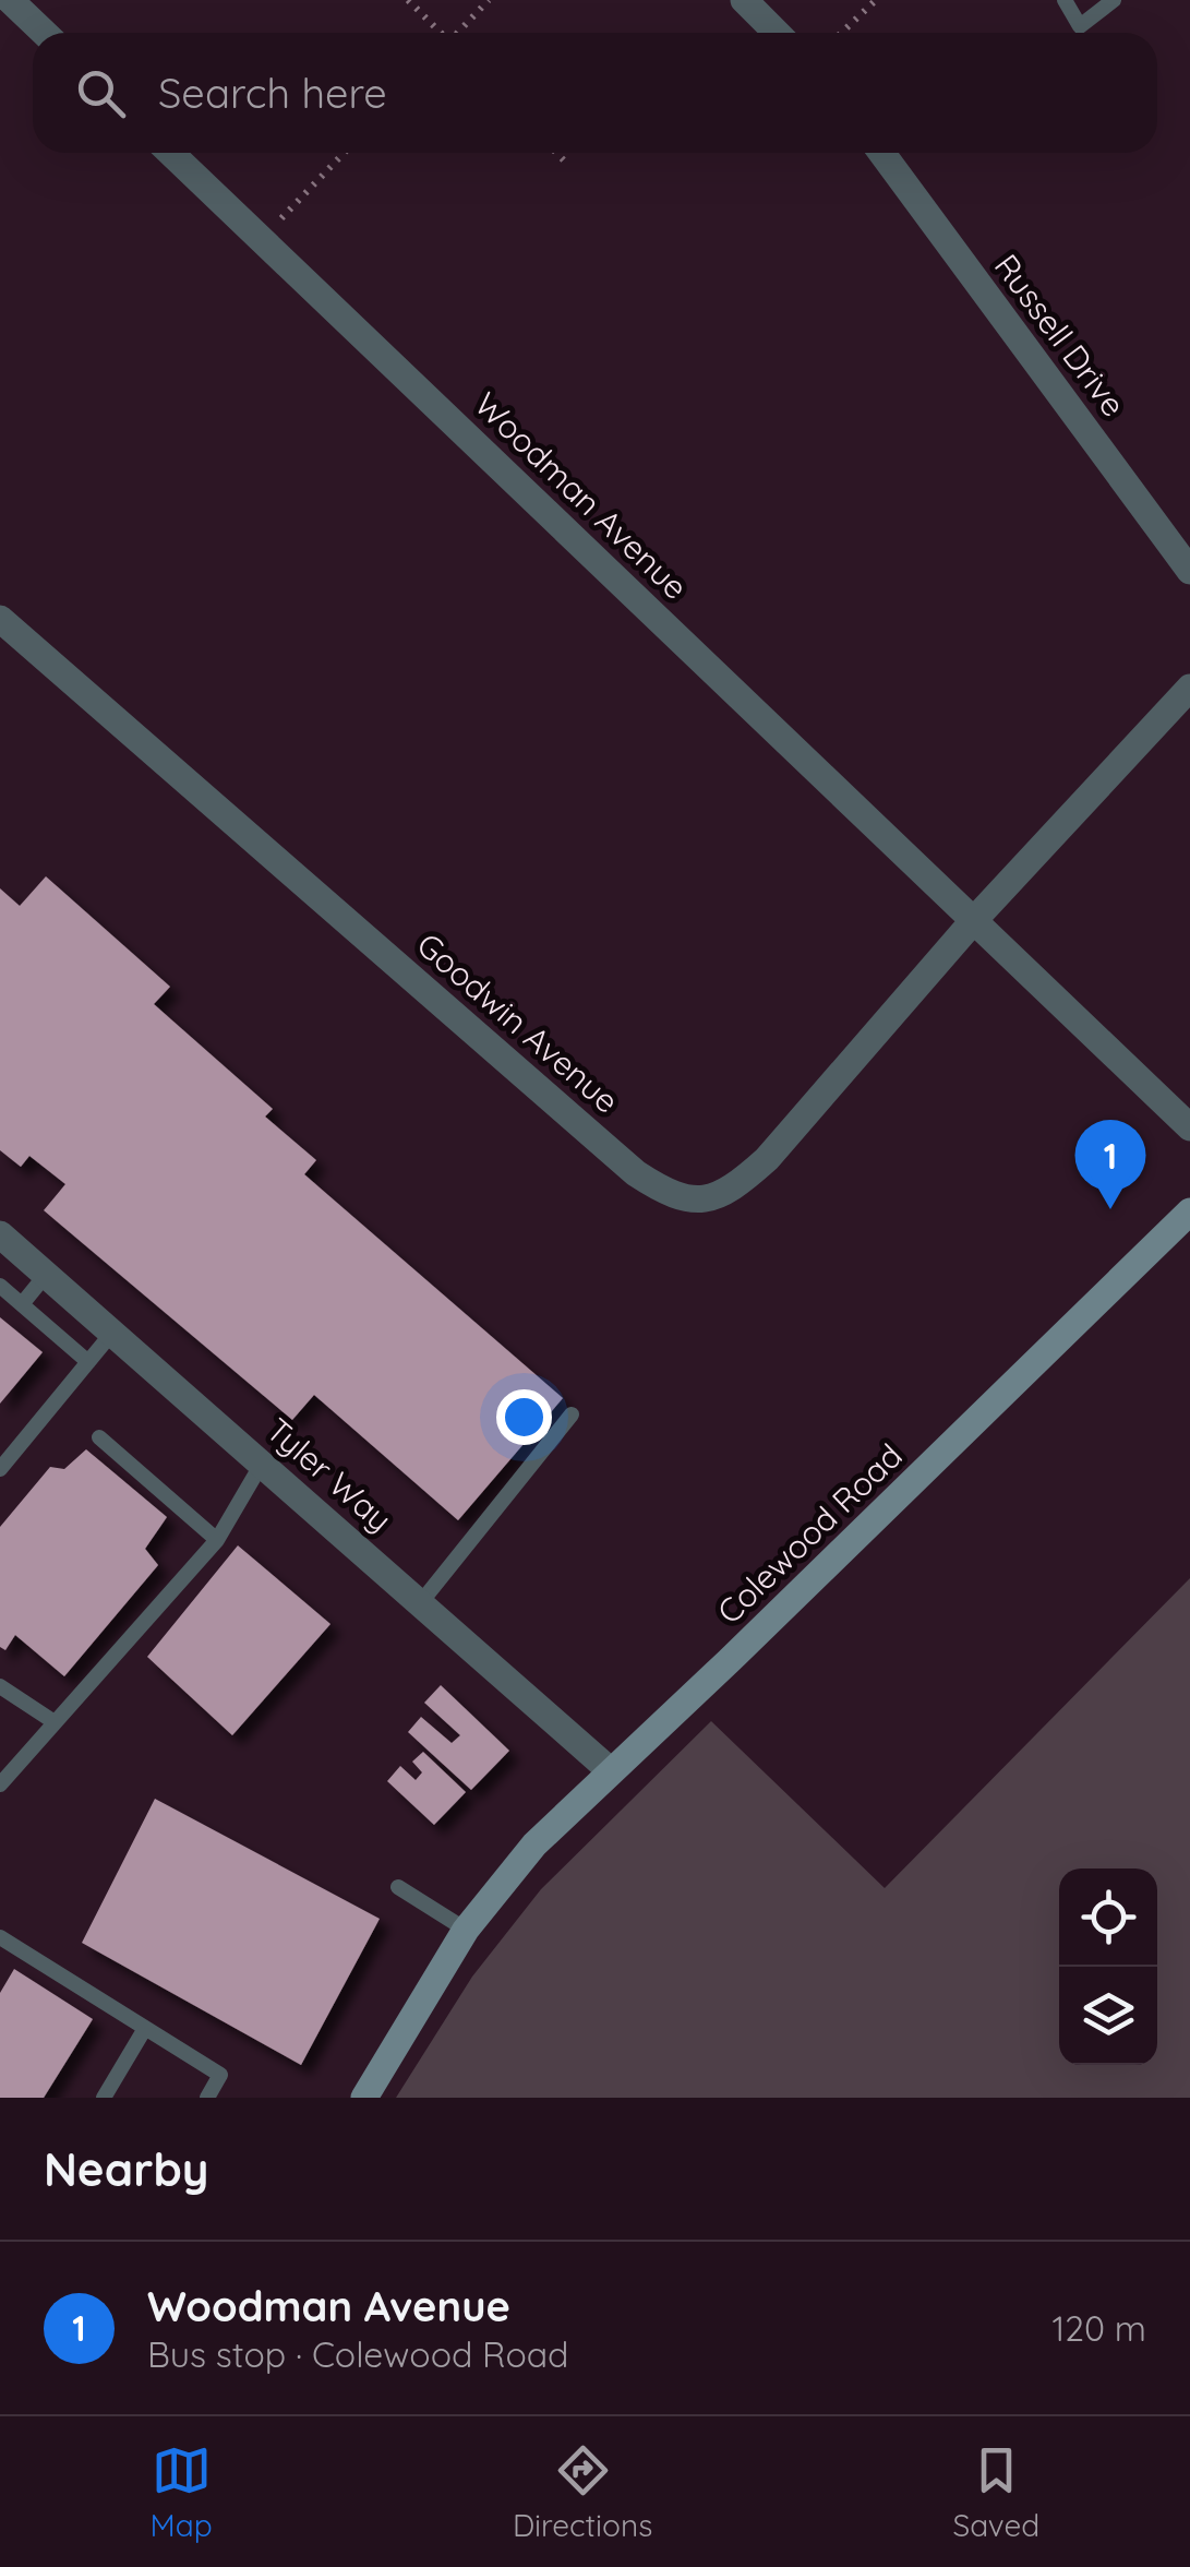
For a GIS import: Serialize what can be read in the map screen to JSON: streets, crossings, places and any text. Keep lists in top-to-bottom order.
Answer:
{
  "streets": {
    "main road": ["Colewood Road"],
    "street": [
      "Russell Drive",
      "Woodman Avenue",
      "Goodwin Avenue",
      "Tyler Way"
    ]
  },
  "crossings": [
    ["Woodman Avenue", "Goodwin Avenue"],
    ["Tyler Way", "Colewood Road"]
  ],
  "page": {
    "search": "Search here",
    "pins": "1",
    "heading": "Nearby",
    "list": [
      {
        "mark": "1",
        "name": "Woodman Avenue",
        "note": "Bus stop · Colewood Road",
        "value": "120 m"
      }
    ],
    "nav": ["Map", "Directions", "Saved"]
  }
}
